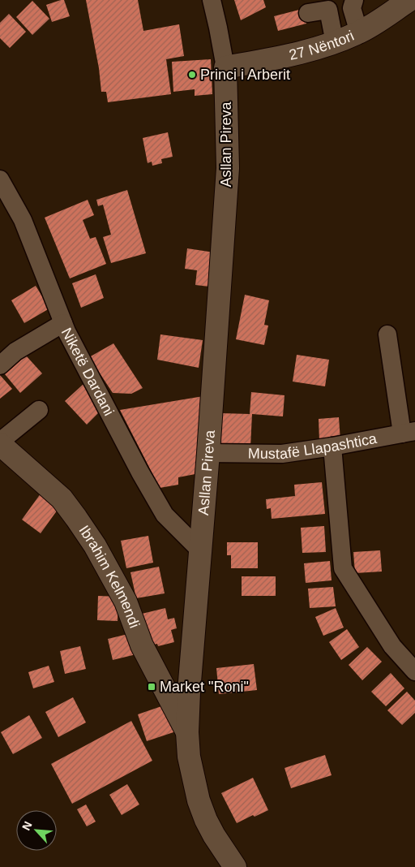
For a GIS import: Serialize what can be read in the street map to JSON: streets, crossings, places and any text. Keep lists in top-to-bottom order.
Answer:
{
  "streets": {
    "street": [
      "27 Nëntori",
      "Asllan Pireva",
      "Niketë Dardani",
      "Mustafë Llapashtica",
      "Ibrahim Kelmendi"
    ]
  },
  "crossings": [
    ["27 Nëntori", "Asllan Pireva"],
    ["Asllan Pireva", "Niketë Dardani"],
    ["Asllan Pireva", "Mustafë Llapashtica"],
    ["Asllan Pireva", "Ibrahim Kelmendi"]
  ],
  "places": {
    "other": ["Princi i Arberit"],
    "transit": ["Market \"Roni\""]
  },
  "north": "top left"
}
